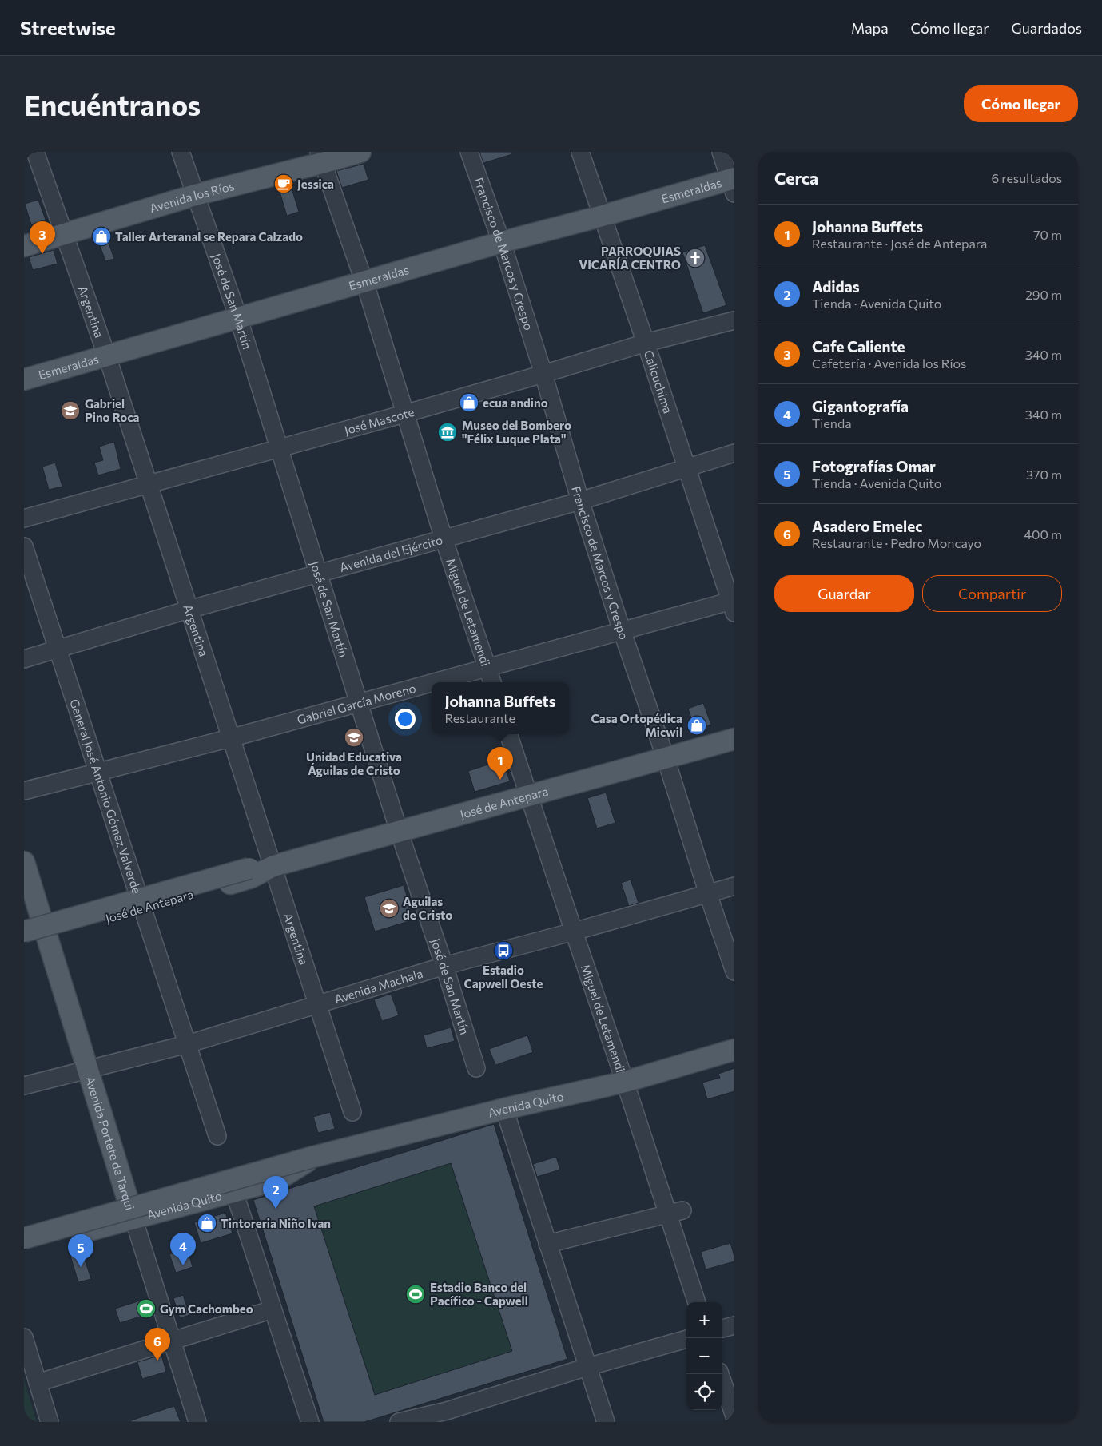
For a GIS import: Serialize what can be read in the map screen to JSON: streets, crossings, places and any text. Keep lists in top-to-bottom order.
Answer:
{
  "streets": {
    "main road": [
      "Esmeraldas",
      "Avenida los Ríos",
      "José de Antepara",
      "Avenida Quito",
      "Avenida Portete de Tarqui"
    ],
    "street": [
      "Francisco de Marcos y Crespo",
      "José de San Martín",
      "Argentina",
      "Calicuchima",
      "José Mascote",
      "Avenida del Ejército",
      "Miguel de Letamendi",
      "Gabriel García Moreno",
      "General José Antonio Gómez Valverde",
      "Avenida Machala"
    ]
  },
  "crossings": [
    ["Esmeraldas", "Francisco de Marcos y Crespo"],
    ["Esmeraldas", "José de San Martín"],
    ["Esmeraldas", "Argentina"],
    ["Esmeraldas", "Calicuchima"],
    ["Esmeraldas", "Miguel de Letamendi"],
    ["Avenida los Ríos", "José de San Martín"],
    ["Avenida los Ríos", "Argentina"],
    ["Avenida los Ríos", "Miguel de Letamendi"],
    ["Francisco de Marcos y Crespo", "José Mascote"],
    ["Francisco de Marcos y Crespo", "Avenida del Ejército"],
    ["Francisco de Marcos y Crespo", "Gabriel García Moreno"],
    ["Francisco de Marcos y Crespo", "José de Antepara"],
    ["Francisco de Marcos y Crespo", "Avenida Machala"],
    ["José de San Martín", "José Mascote"],
    ["José de San Martín", "Avenida del Ejército"],
    ["José de San Martín", "Gabriel García Moreno"],
    ["José de San Martín", "José de Antepara"],
    ["José de San Martín", "Avenida Machala"],
    ["Argentina", "José Mascote"],
    ["Argentina", "Avenida del Ejército"],
    ["Argentina", "Gabriel García Moreno"],
    ["Argentina", "José de Antepara"],
    ["Argentina", "Avenida Machala"],
    ["Calicuchima", "José Mascote"],
    ["Calicuchima", "Avenida del Ejército"],
    ["Calicuchima", "Gabriel García Moreno"],
    ["José Mascote", "Miguel de Letamendi"],
    ["Avenida del Ejército", "Miguel de Letamendi"],
    ["Avenida del Ejército", "General José Antonio Gómez Valverde"],
    ["Miguel de Letamendi", "Gabriel García Moreno"],
    ["Miguel de Letamendi", "José de Antepara"],
    ["Miguel de Letamendi", "Avenida Machala"],
    ["Miguel de Letamendi", "Avenida Quito"],
    ["Gabriel García Moreno", "General José Antonio Gómez Valverde"],
    ["General José Antonio Gómez Valverde", "José de Antepara"],
    ["General José Antonio Gómez Valverde", "Avenida Machala"],
    ["José de Antepara", "Avenida Portete de Tarqui"],
    ["Avenida Machala", "Avenida Portete de Tarqui"],
    ["Avenida Quito", "Avenida Portete de Tarqui"]
  ],
  "places": {
    "cafe": ["Jessica"],
    "shop": [
      "Taller Arteranal se Repara Calzado",
      "ecua andino",
      "Casa Ortopédica Micwil",
      "Tintoreria Niño Ivan"
    ],
    "church": ["PARROQUIAS VICARÍA CENTRO"],
    "school or university": ["Gabriel Pino Roca", "Unidad Educativa Águilas de Cristo", "Aguilas de Cristo"],
    "museum": ["Museo del Bombero \"Félix Luque Plata\""],
    "bus stop": ["Estadio Capwell Oeste"],
    "sports": ["Estadio Banco del Pacífico - Capwell", "Gym Cachombeo"]
  },
  "page": {
    "header": "Streetwise",
    "nav": ["Mapa", "Cómo llegar", "Guardados"],
    "buttons": [
      "Cómo llegar",
      ["Guardar", "Compartir"]
    ],
    "title": "Encuéntranos",
    "heading": ["Cerca", "6 resultados"],
    "list": [
      {
        "mark": "1",
        "name": "Johanna Buffets",
        "note": "Restaurante · José de Antepara",
        "value": "70 m"
      },
      {
        "mark": "2",
        "name": "Adidas",
        "note": "Tienda · Avenida Quito",
        "value": "290 m"
      },
      {
        "mark": "3",
        "name": "Cafe Caliente",
        "note": "Cafetería · Avenida los Ríos",
        "value": "340 m"
      },
      {
        "mark": "4",
        "name": "Gigantografía",
        "note": "Tienda",
        "value": "340 m"
      },
      {
        "mark": "5",
        "name": "Fotografías Omar",
        "note": "Tienda · Avenida Quito",
        "value": "370 m"
      },
      {
        "mark": "6",
        "name": "Asadero Emelec",
        "note": "Restaurante · Pedro Moncayo",
        "value": "400 m"
      }
    ],
    "pins": [
      "3",
      "1",
      "2",
      "4",
      "5",
      "6"
    ],
    "popup": ["Johanna Buffets", "Restaurante"],
    "map_buttons": ["+", "−"]
  }
}
